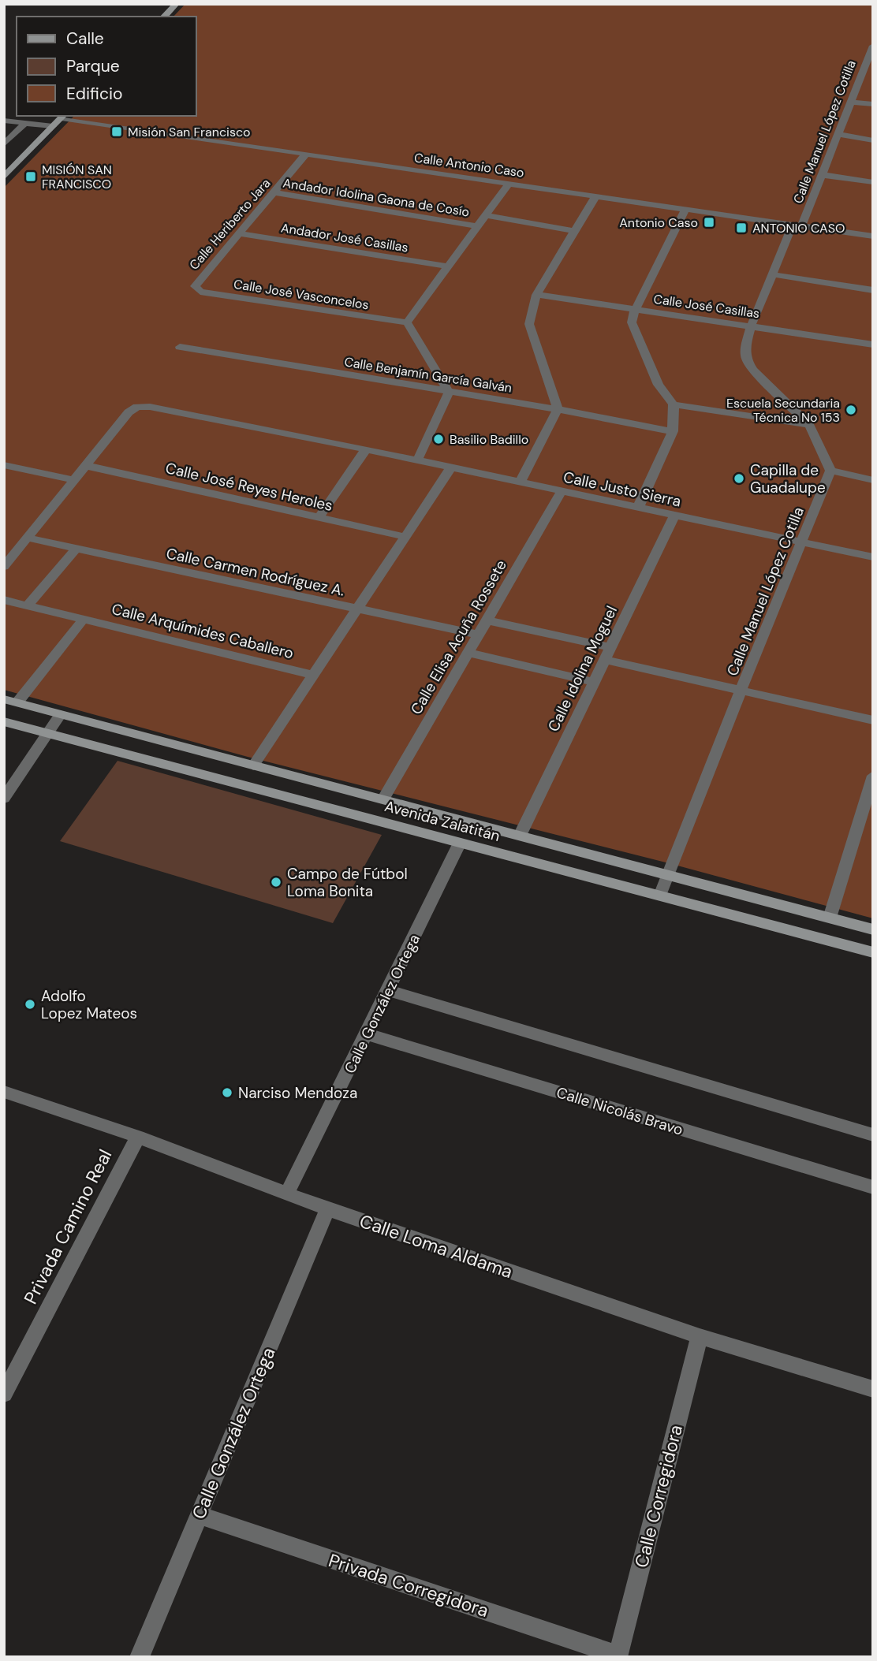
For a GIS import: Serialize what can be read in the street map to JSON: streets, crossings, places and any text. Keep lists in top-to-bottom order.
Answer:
{
  "streets": {
    "street": [
      "Calle Manuel López Cotilla",
      "Calle Antonio Caso",
      "Andador Idolina Gaona de Cosío",
      "Calle Heriberto Jara",
      "Andador José Casillas",
      "Calle José Vasconcelos",
      "Calle José Casillas",
      "Calle Benjamín García Galván",
      "Calle José Reyes Heroles",
      "Calle Justo Sierra",
      "Calle Carmen Rodríguez A.",
      "Calle Arquímides Caballero",
      "Calle Elisa Acuña Rossete",
      "Calle Idolina Moguel",
      "Avenida Zalatitán",
      "Calle González Ortega",
      "Calle Nicolás Bravo",
      "Privada Camino Real",
      "Calle Loma Aldama",
      "Calle Corregidora",
      "Privada Corregidora"
    ]
  },
  "crossings": [
    ["Calle Manuel López Cotilla", "Calle Antonio Caso"],
    ["Calle Manuel López Cotilla", "Calle José Casillas"],
    ["Calle Manuel López Cotilla", "Calle Justo Sierra"],
    ["Calle Manuel López Cotilla", "Avenida Zalatitán"],
    ["Calle Antonio Caso", "Calle Heriberto Jara"],
    ["Andador Idolina Gaona de Cosío", "Calle Heriberto Jara"],
    ["Calle Heriberto Jara", "Andador José Casillas"],
    ["Calle Heriberto Jara", "Calle José Vasconcelos"],
    ["Calle José Reyes Heroles", "Calle Justo Sierra"],
    ["Calle Justo Sierra", "Calle Elisa Acuña Rossete"],
    ["Calle Justo Sierra", "Calle Idolina Moguel"],
    ["Calle Carmen Rodríguez A.", "Calle Elisa Acuña Rossete"],
    ["Calle Elisa Acuña Rossete", "Avenida Zalatitán"],
    ["Calle Idolina Moguel", "Avenida Zalatitán"],
    ["Avenida Zalatitán", "Calle González Ortega"],
    ["Calle González Ortega", "Calle Nicolás Bravo"],
    ["Calle González Ortega", "Calle Loma Aldama"],
    ["Calle González Ortega", "Privada Corregidora"],
    ["Privada Camino Real", "Calle Loma Aldama"],
    ["Calle Loma Aldama", "Calle Corregidora"],
    ["Calle Corregidora", "Privada Corregidora"]
  ],
  "places": {
    "transit": [
      "Misión San Francisco",
      "MISIÓN SAN FRANCISCO",
      "Antonio Caso",
      "ANTONIO CASO"
    ],
    "other": [
      "Escuela Secundaria Técnica No 153",
      "Basilio Badillo",
      "Capilla de Guadalupe",
      "Campo de Fútbol Loma Bonita",
      "Adolfo Lopez Mateos",
      "Narciso Mendoza"
    ]
  },
  "legend": ["Calle", "Parque", "Edificio"]
}
